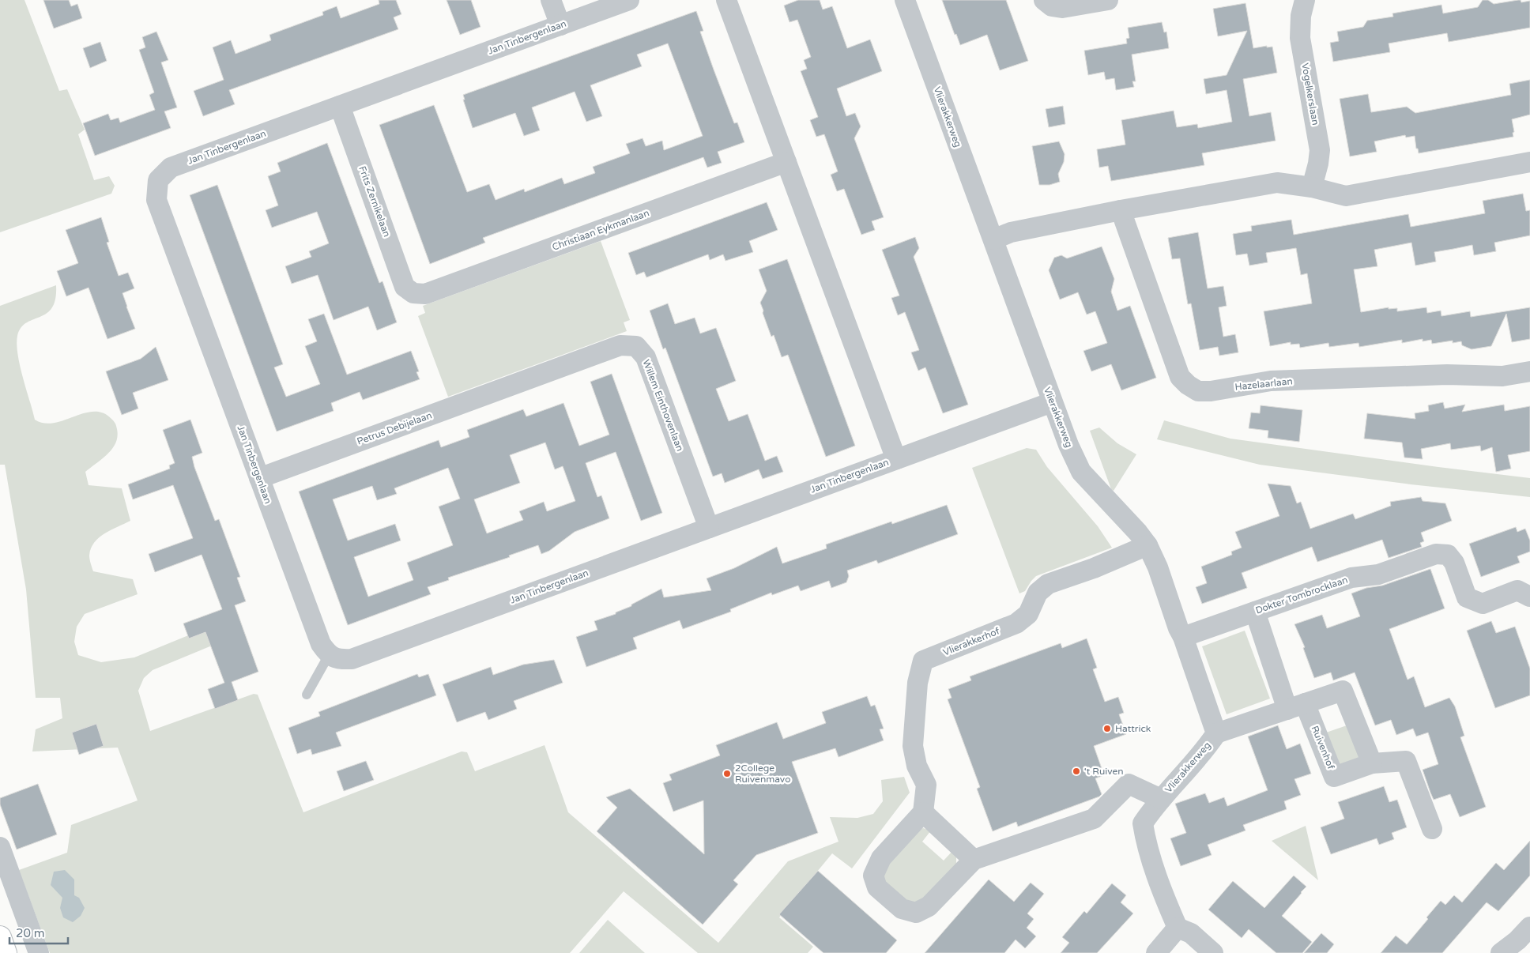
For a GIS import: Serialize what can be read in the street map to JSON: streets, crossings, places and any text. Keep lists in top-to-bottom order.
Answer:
{
  "streets": {
    "street": [
      "Jan Tinbergenlaan",
      "Vogelkerslaan",
      "Vlierakkerweg",
      "Frits Zernikelaan",
      "Christiaan Eykmanlaan",
      "Hazelaarlaan",
      "Willem Einthovenlaan",
      "Petrus Debijelaan",
      "Dokter Tombrocklaan",
      "Vlierakkerhof",
      "Ruivenhof"
    ]
  },
  "crossings": [
    ["Jan Tinbergenlaan", "Vlierakkerweg"],
    ["Jan Tinbergenlaan", "Frits Zernikelaan"],
    ["Jan Tinbergenlaan", "Christiaan Eykmanlaan"],
    ["Jan Tinbergenlaan", "Willem Einthovenlaan"],
    ["Jan Tinbergenlaan", "Petrus Debijelaan"],
    ["Vlierakkerweg", "Dokter Tombrocklaan"],
    ["Vlierakkerweg", "Vlierakkerhof"],
    ["Frits Zernikelaan", "Christiaan Eykmanlaan"],
    ["Willem Einthovenlaan", "Petrus Debijelaan"],
    ["Dokter Tombrocklaan", "Ruivenhof"]
  ],
  "places": ["Hattrick", "'t Ruiven", "2College Ruivenmavo"],
  "scale_bar": "20 m"
}
